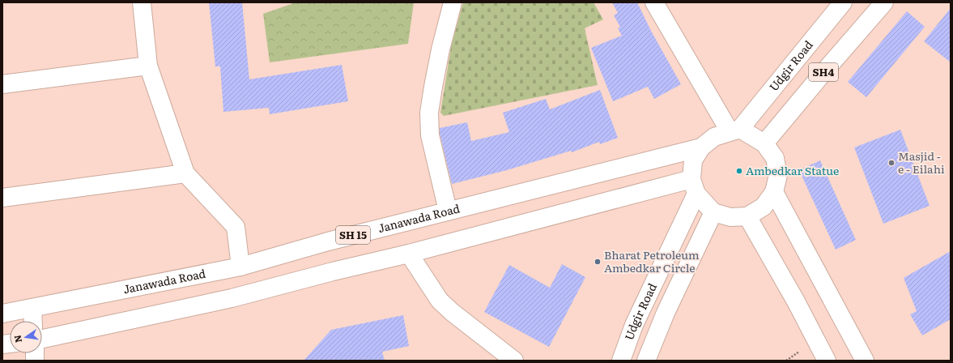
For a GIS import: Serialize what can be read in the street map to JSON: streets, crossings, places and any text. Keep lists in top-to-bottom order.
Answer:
{
  "streets": {
    "main road": [
      "Udgir Road",
      "SH4",
      "Janawada Road",
      "SH 15"
    ]
  },
  "crossings": [
    ["Udgir Road", "SH4"],
    ["Udgir Road", "Janawada Road"],
    ["SH4", "Janawada Road"]
  ],
  "places": ["Masjid - e - Eilahi", "Ambedkar Statue", "Bharat Petroleum Ambedkar Circle"],
  "north": "left"
}
